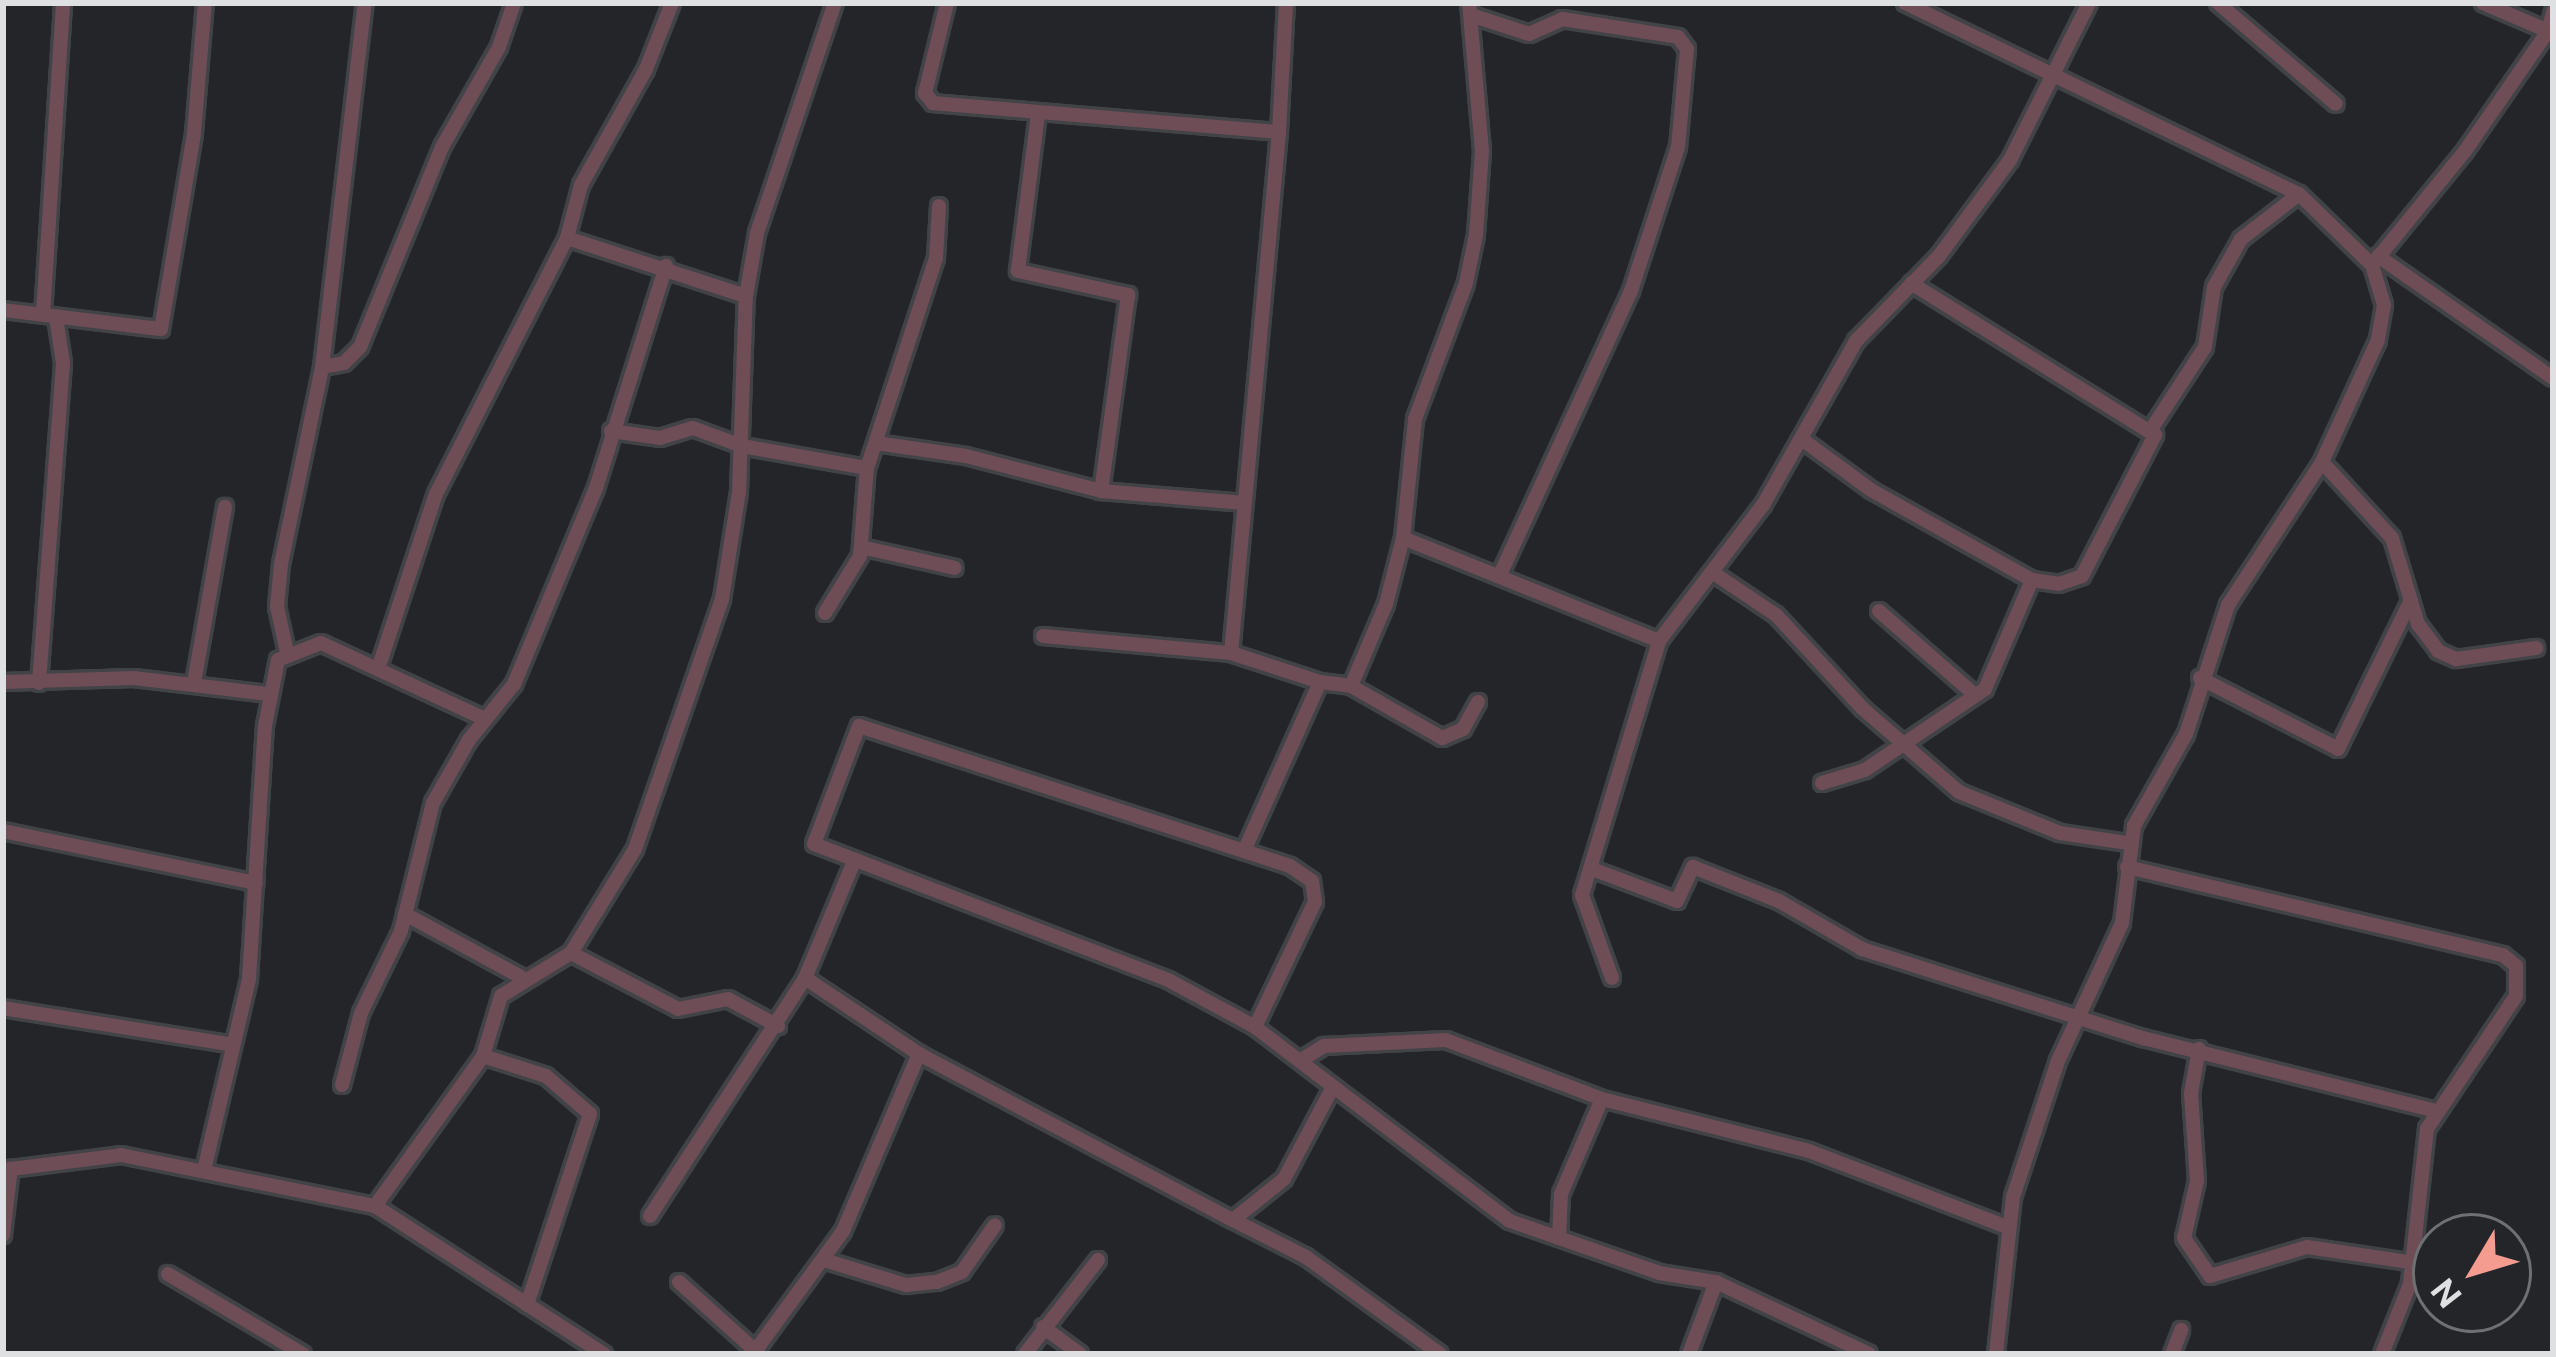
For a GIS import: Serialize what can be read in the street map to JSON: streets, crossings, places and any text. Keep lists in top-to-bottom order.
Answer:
{
  "north": "bottom left"
}
